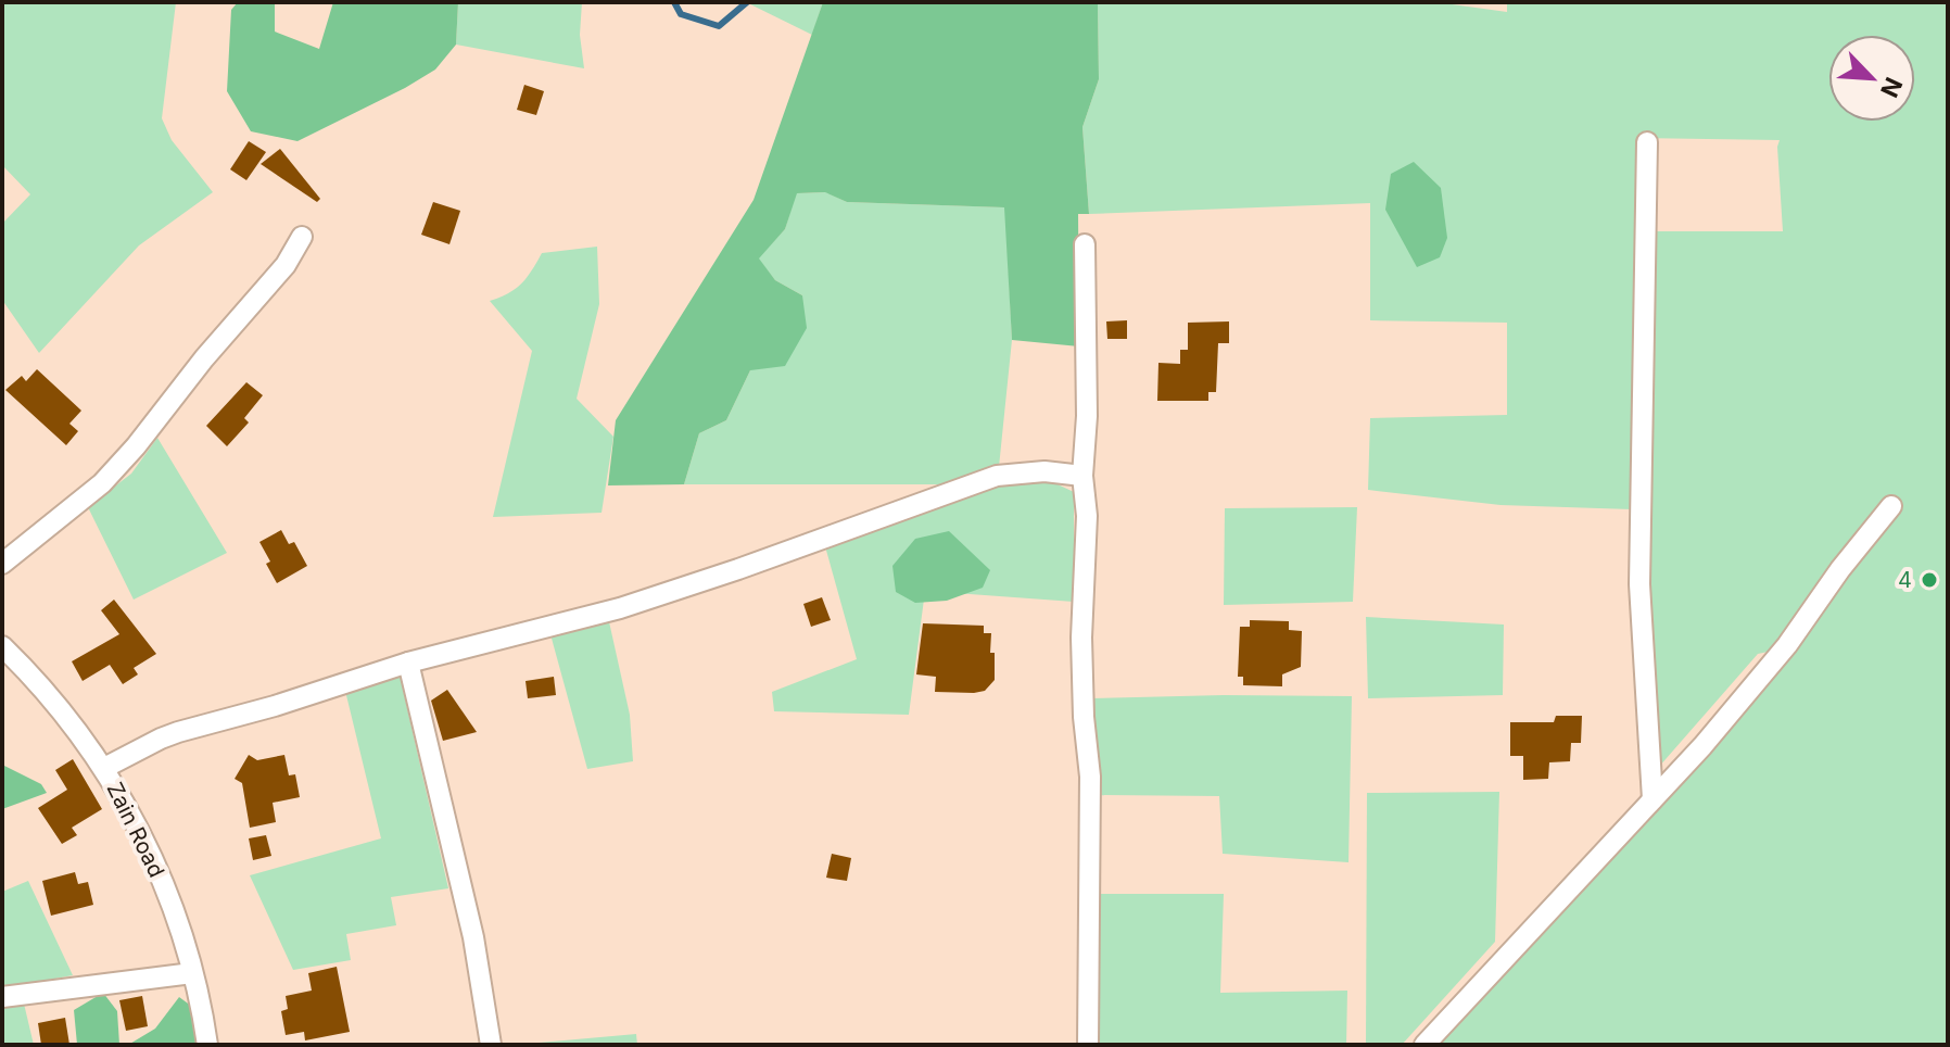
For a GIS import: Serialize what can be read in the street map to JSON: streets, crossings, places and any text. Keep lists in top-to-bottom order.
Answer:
{
  "streets": {
    "street": ["Zain Road"]
  },
  "places": ["4"],
  "north": "bottom right"
}
